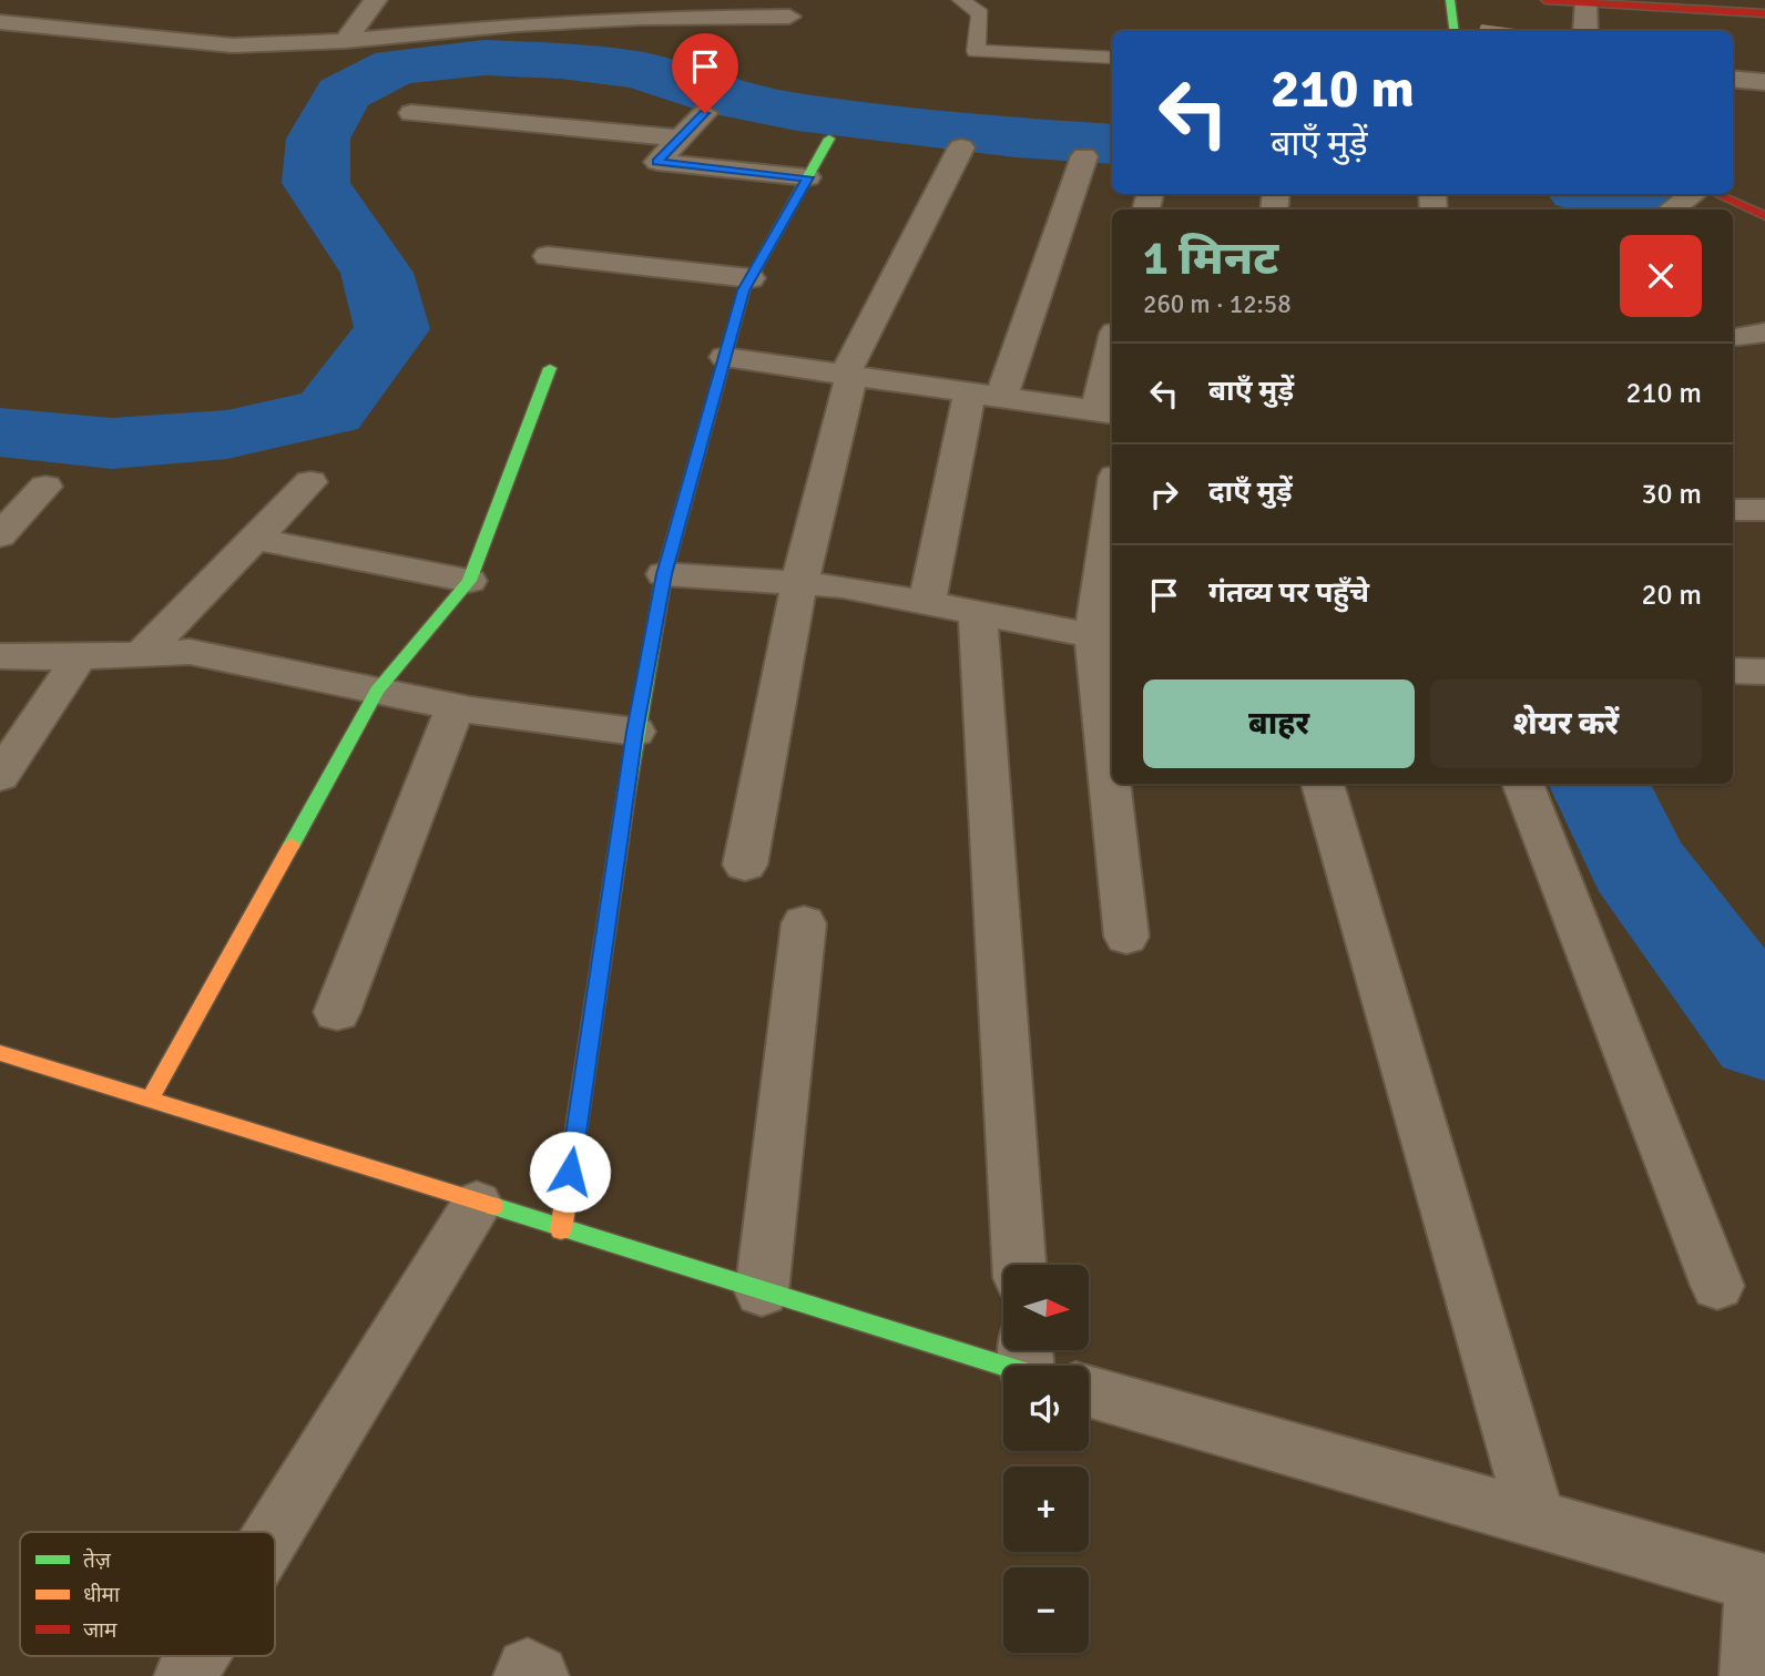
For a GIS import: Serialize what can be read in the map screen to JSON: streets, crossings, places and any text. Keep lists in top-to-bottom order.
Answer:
{
  "legend": ["तेज़", "धीमा", "जाम"],
  "north": "right",
  "page": {
    "turn": ["210 m", "बाएँ मुड़ें"],
    "heading": ["1 मिनट", "260 m · 12:58"],
    "list": [
      {
        "name": "बाएँ मुड़ें",
        "value": "210 m"
      },
      {
        "name": "दाएँ मुड़ें",
        "value": "30 m"
      },
      {
        "name": "गंतव्य पर पहुँचे",
        "value": "20 m"
      }
    ],
    "buttons": ["बाहर", "शेयर करें"],
    "map_buttons": ["+", "−"]
  }
}
